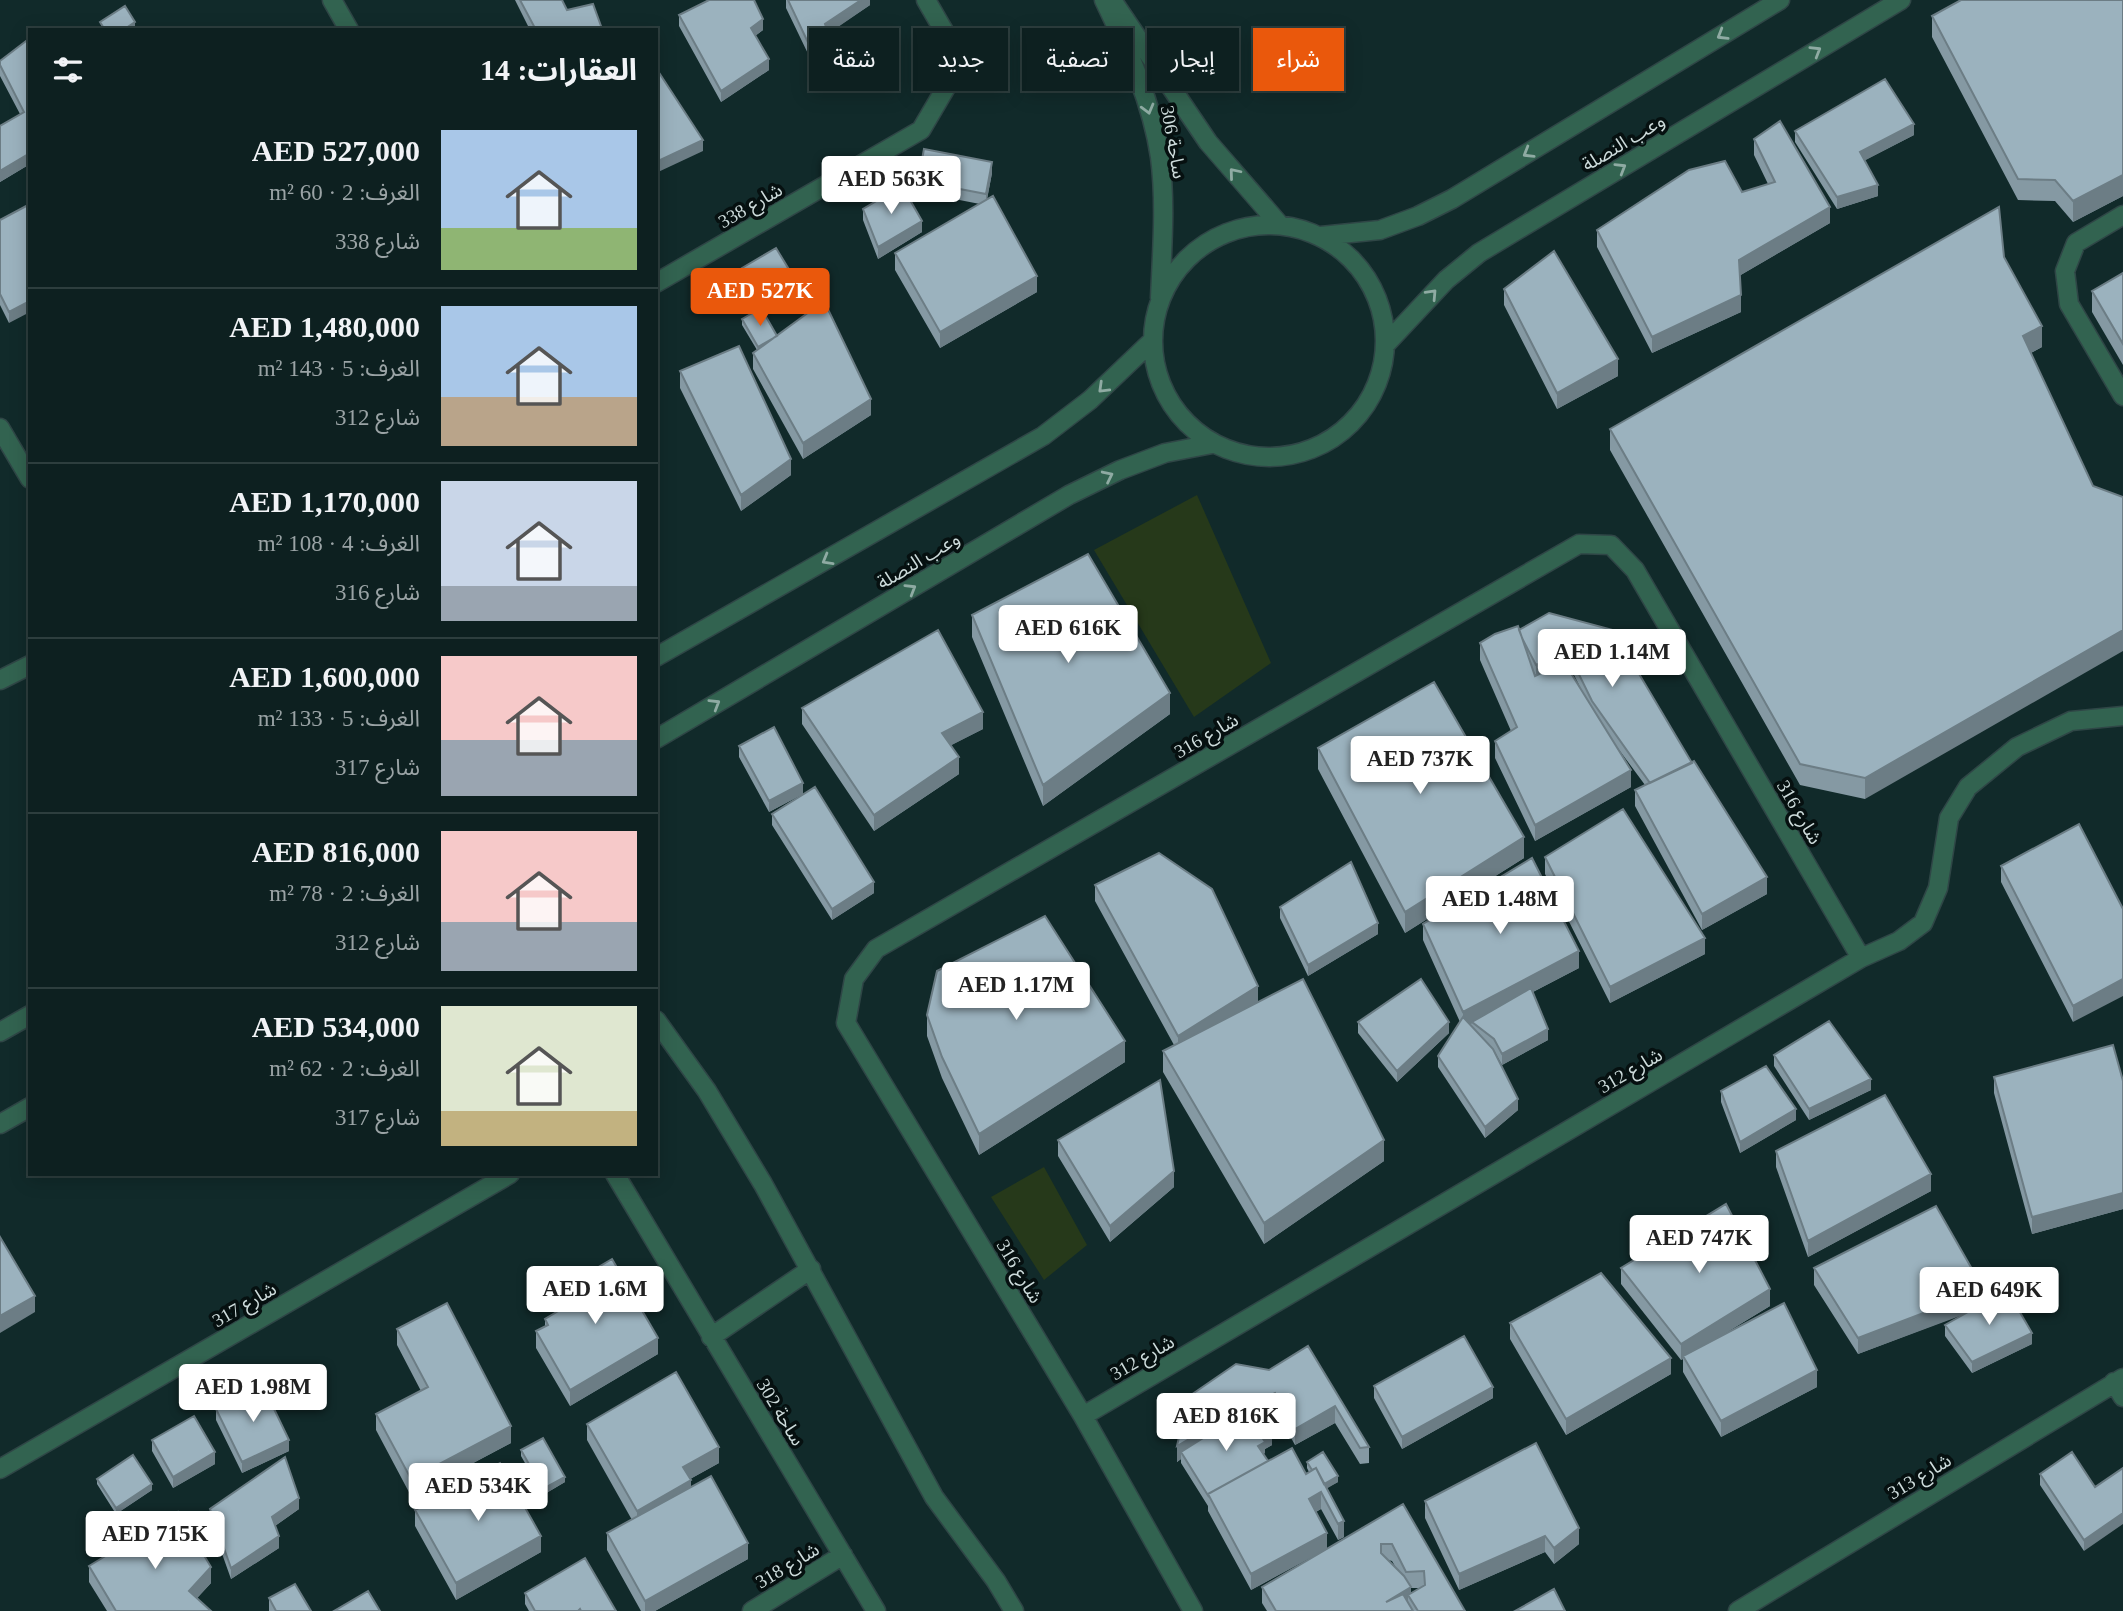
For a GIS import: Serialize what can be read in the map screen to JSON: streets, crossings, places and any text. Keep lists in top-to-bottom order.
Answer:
{
  "streets": {
    "street": [
      "ساحة 306",
      "وعب النصلة",
      "شارع 338",
      "شارع 316",
      "شارع 312",
      "شارع 317",
      "ساحة 302",
      "شارع 313",
      "شارع 318"
    ]
  },
  "crossings": [
    ["ساحة 306", "وعب النصلة"],
    ["شارع 316", "شارع 312"],
    ["ساحة 302", "شارع 318"]
  ],
  "page": {
    "chip": [
      "شراء",
      "إيجار",
      "تصفية",
      "جديد",
      "شقة"
    ],
    "heading": "العقارات: 14",
    "list": [
      {
        "name": "AED 527,000",
        "note": "الغرف: 2 · 60 m² · شارع 338"
      },
      {
        "name": "AED 1,480,000",
        "note": "الغرف: 5 · 143 m² · شارع 312"
      },
      {
        "name": "AED 1,170,000",
        "note": "الغرف: 4 · 108 m² · شارع 316"
      },
      {
        "name": "AED 1,600,000",
        "note": "الغرف: 5 · 133 m² · شارع 317"
      },
      {
        "name": "AED 816,000",
        "note": "الغرف: 2 · 78 m² · شارع 312"
      },
      {
        "name": "AED 534,000",
        "note": "الغرف: 2 · 62 m² · شارع 317"
      }
    ],
    "price": [
      "AED 563K",
      "AED 527K",
      "AED 616K",
      "AED 1.14M",
      "AED 737K",
      "AED 1.48M",
      "AED 1.17M",
      "AED 747K",
      "AED 1.6M",
      "AED 649K",
      "AED 1.98M",
      "AED 816K",
      "AED 534K",
      "AED 715K"
    ]
  }
}
